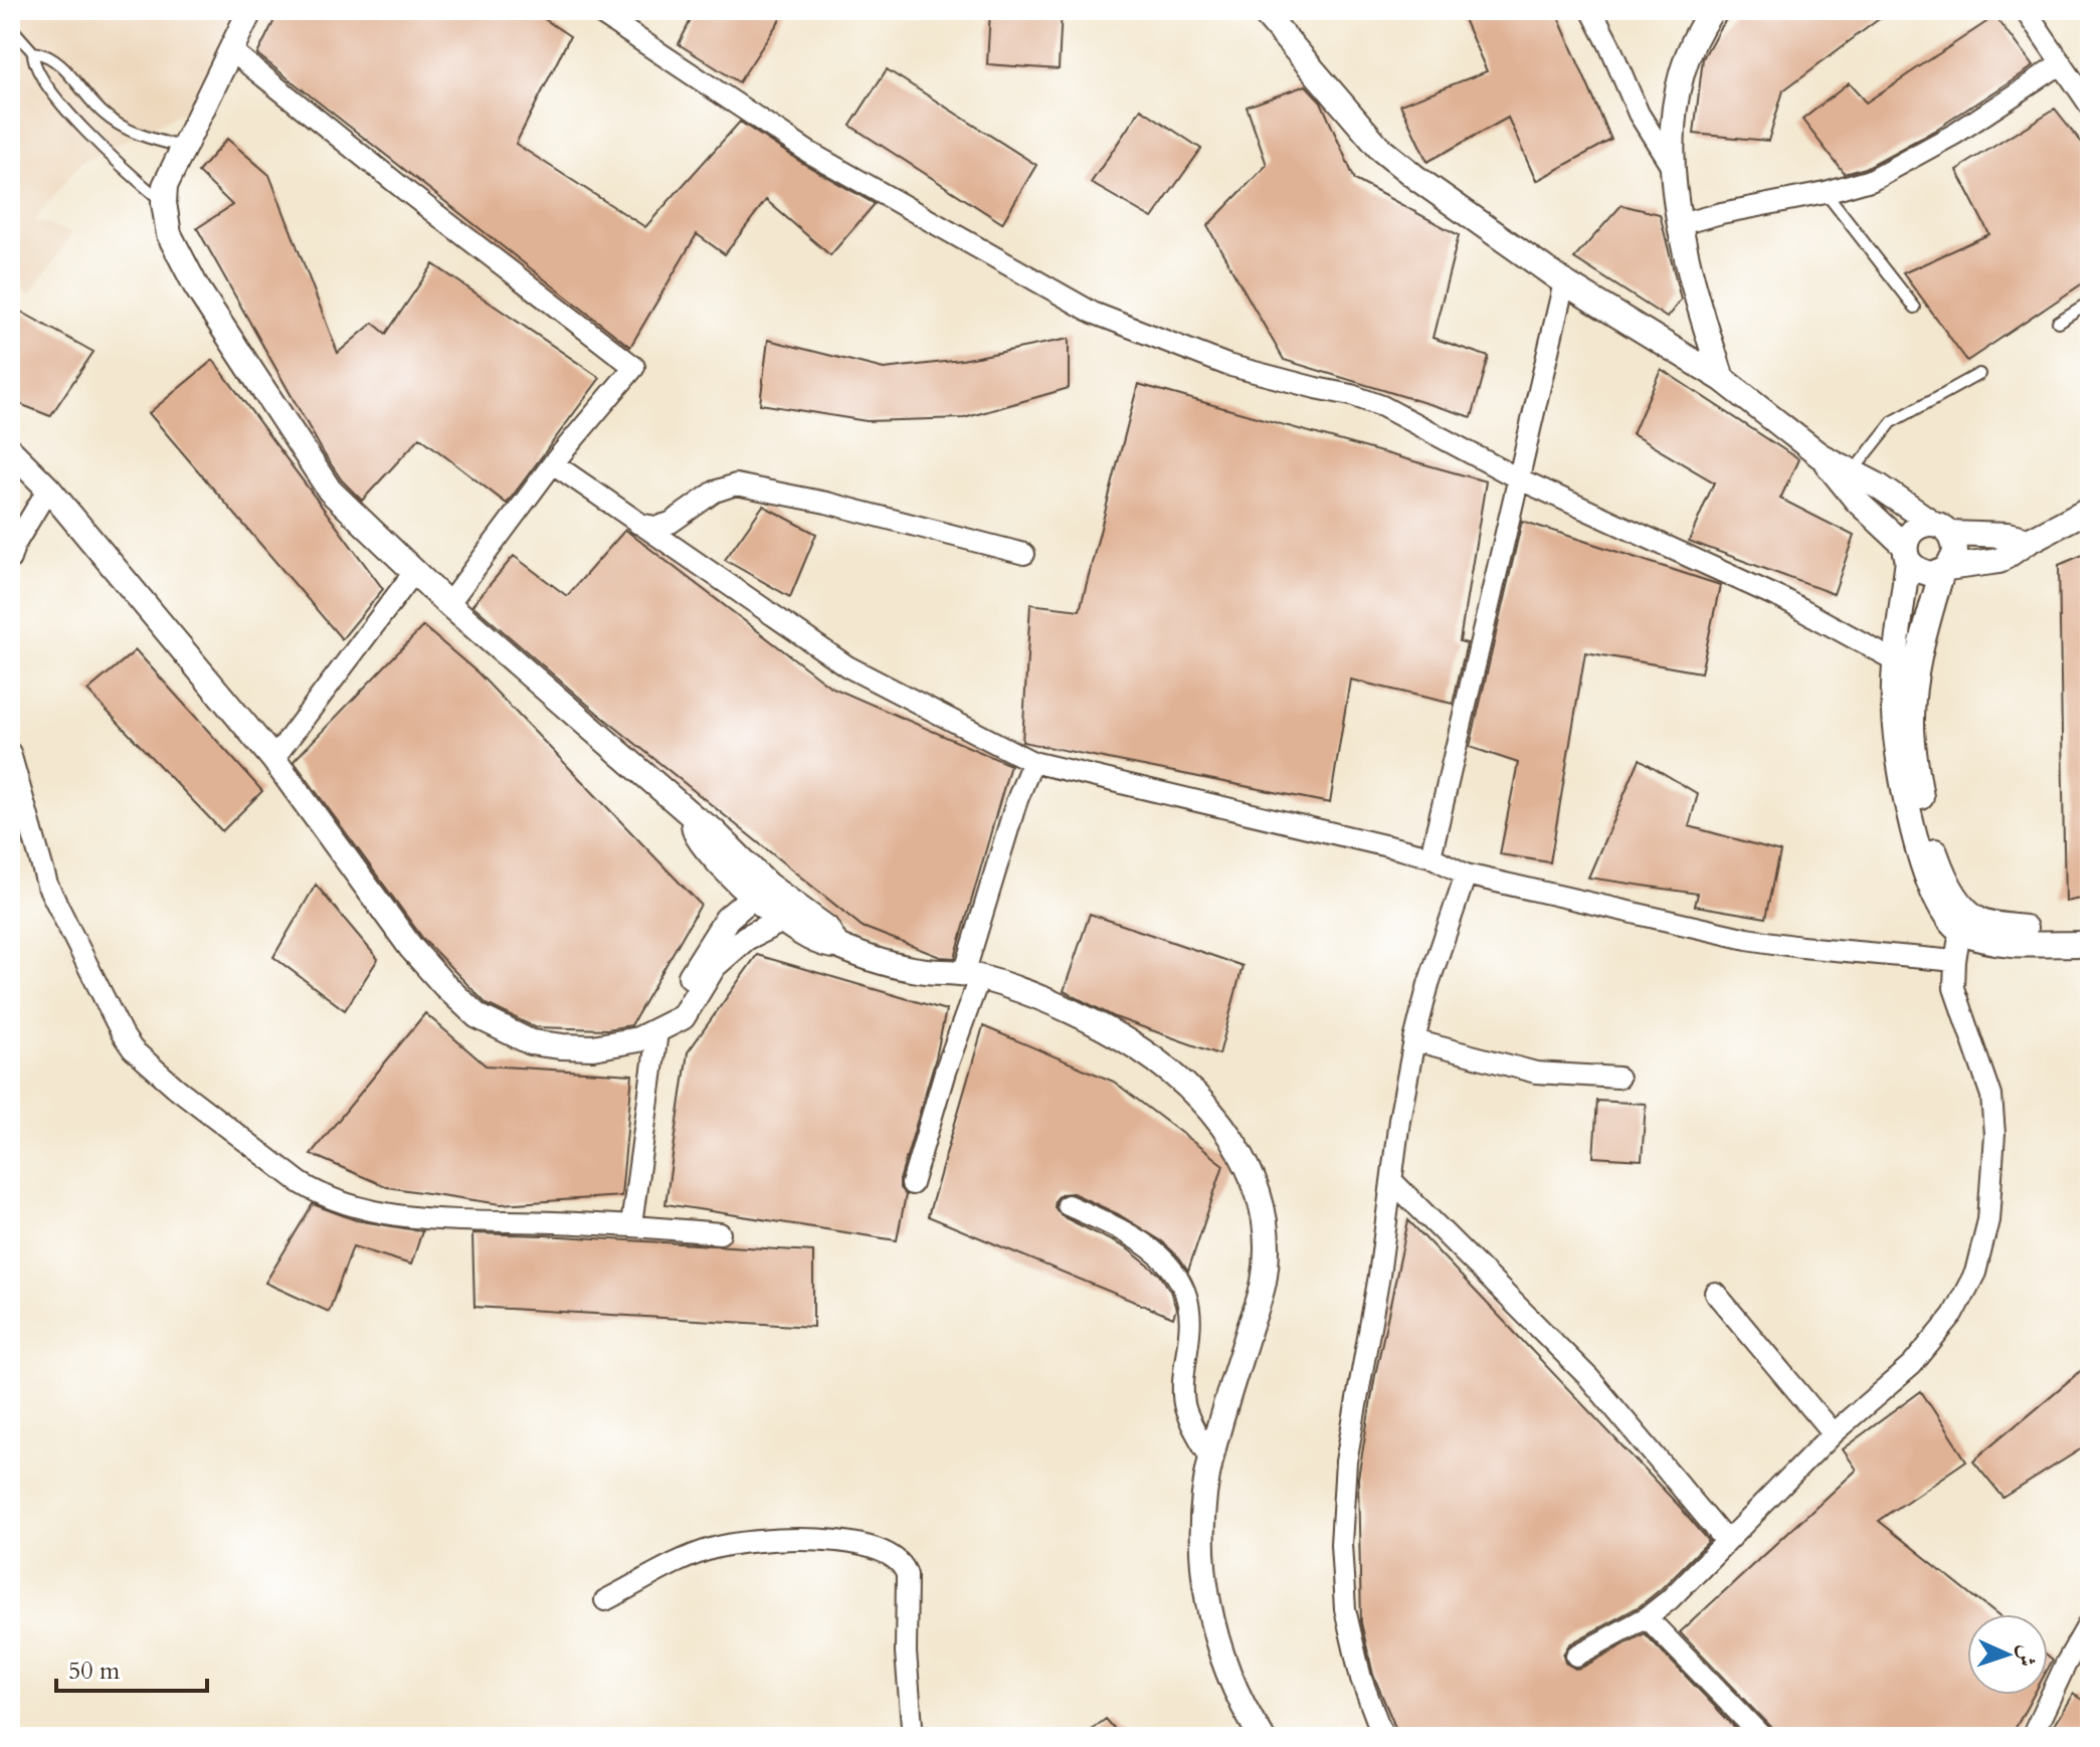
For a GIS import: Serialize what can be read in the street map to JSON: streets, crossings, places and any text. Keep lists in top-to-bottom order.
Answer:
{
  "scale_bar": "50 m",
  "north": "right"
}
